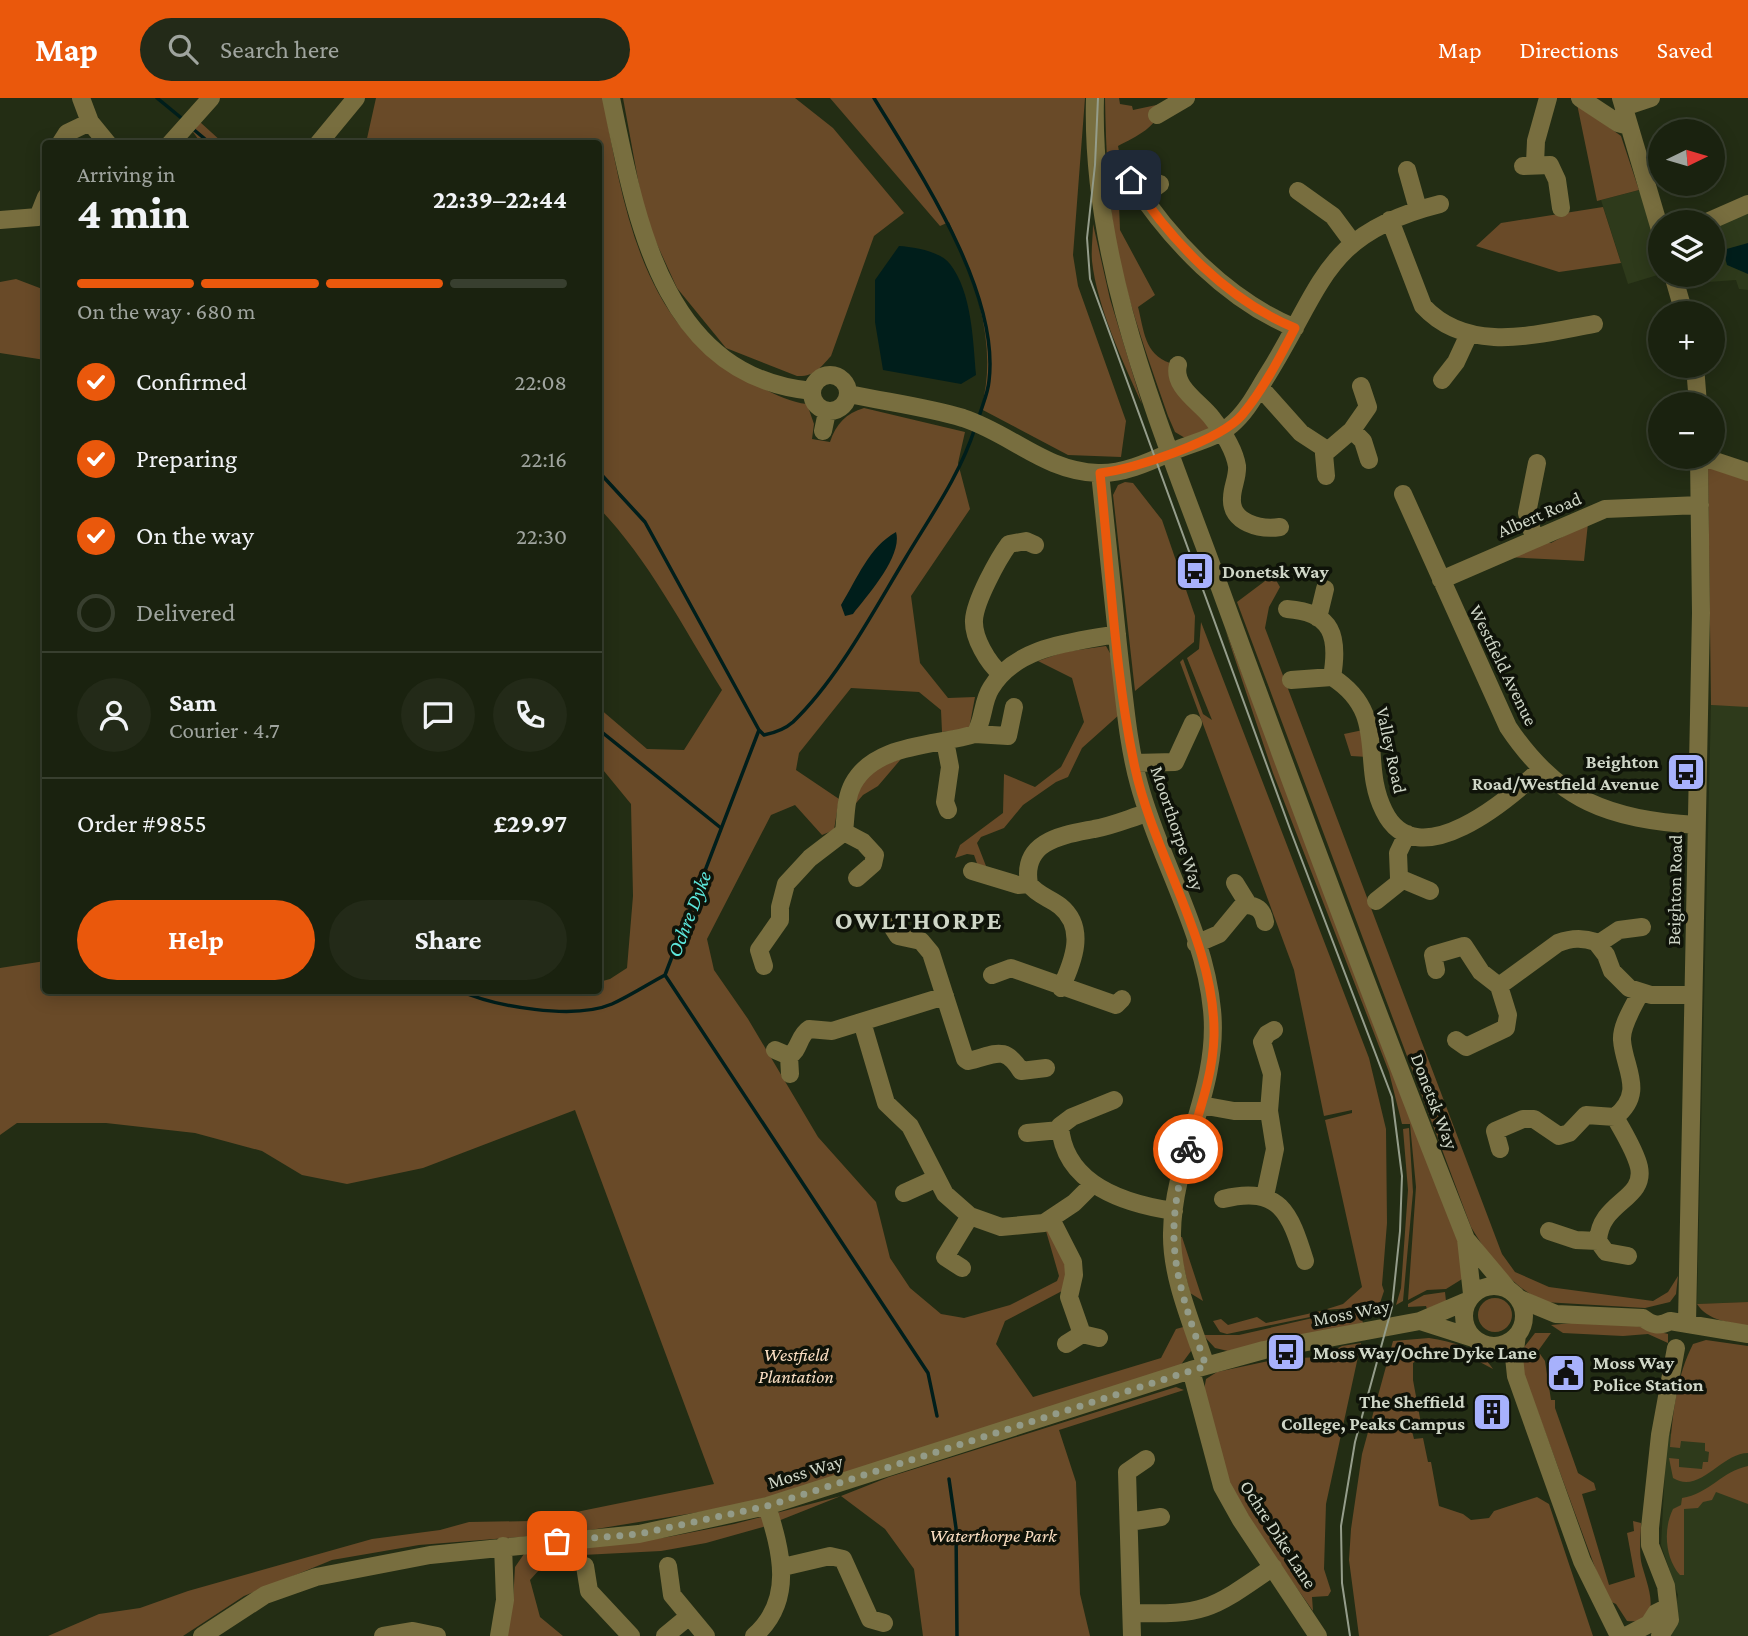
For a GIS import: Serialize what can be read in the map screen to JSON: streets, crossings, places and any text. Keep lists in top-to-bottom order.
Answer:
{
  "streets": {
    "street": [
      "Albert Road",
      "Westfield Avenue",
      "Valley Road",
      "Moorthorpe Way",
      "Beighton Road",
      "Donetsk Way",
      "Moss Way",
      "Ochre Dike Lane"
    ]
  },
  "crossings": [
    ["Albert Road", "Westfield Avenue"],
    ["Albert Road", "Beighton Road"],
    ["Westfield Avenue", "Beighton Road"],
    ["Moorthorpe Way", "Moss Way"],
    ["Moorthorpe Way", "Ochre Dike Lane"],
    ["Donetsk Way", "Moss Way"],
    ["Moss Way", "Ochre Dike Lane"]
  ],
  "districts": ["OWLTHORPE"],
  "water": ["Ochre Dyke"],
  "parks": ["Westfield Plantation", "Waterthorpe Park"],
  "places": {
    "bus stop": ["Donetsk Way", "Beighton Road/Westfield Avenue", "Moss Way/Ochre Dyke Lane"],
    "public building": ["Moss Way Police Station"],
    "building": ["The Sheffield College, Peaks Campus"]
  },
  "north": "right",
  "page": {
    "header": "Map",
    "search": "Search here",
    "nav": ["Map", "Directions", "Saved"],
    "map_buttons": ["+", "−"],
    "heading": ["4 min", "Arriving in", "22:39–22:44"],
    "panel": [
      "Sam",
      "Courier · 4.7",
      "Order #9855",
      "£29.97"
    ],
    "bar": "On the way · 680 m",
    "list": [
      ["Confirmed", "22:08"],
      ["Preparing", "22:16"],
      ["On the way", "22:30"],
      "Delivered"
    ],
    "buttons": ["Help", "Share"]
  }
}
